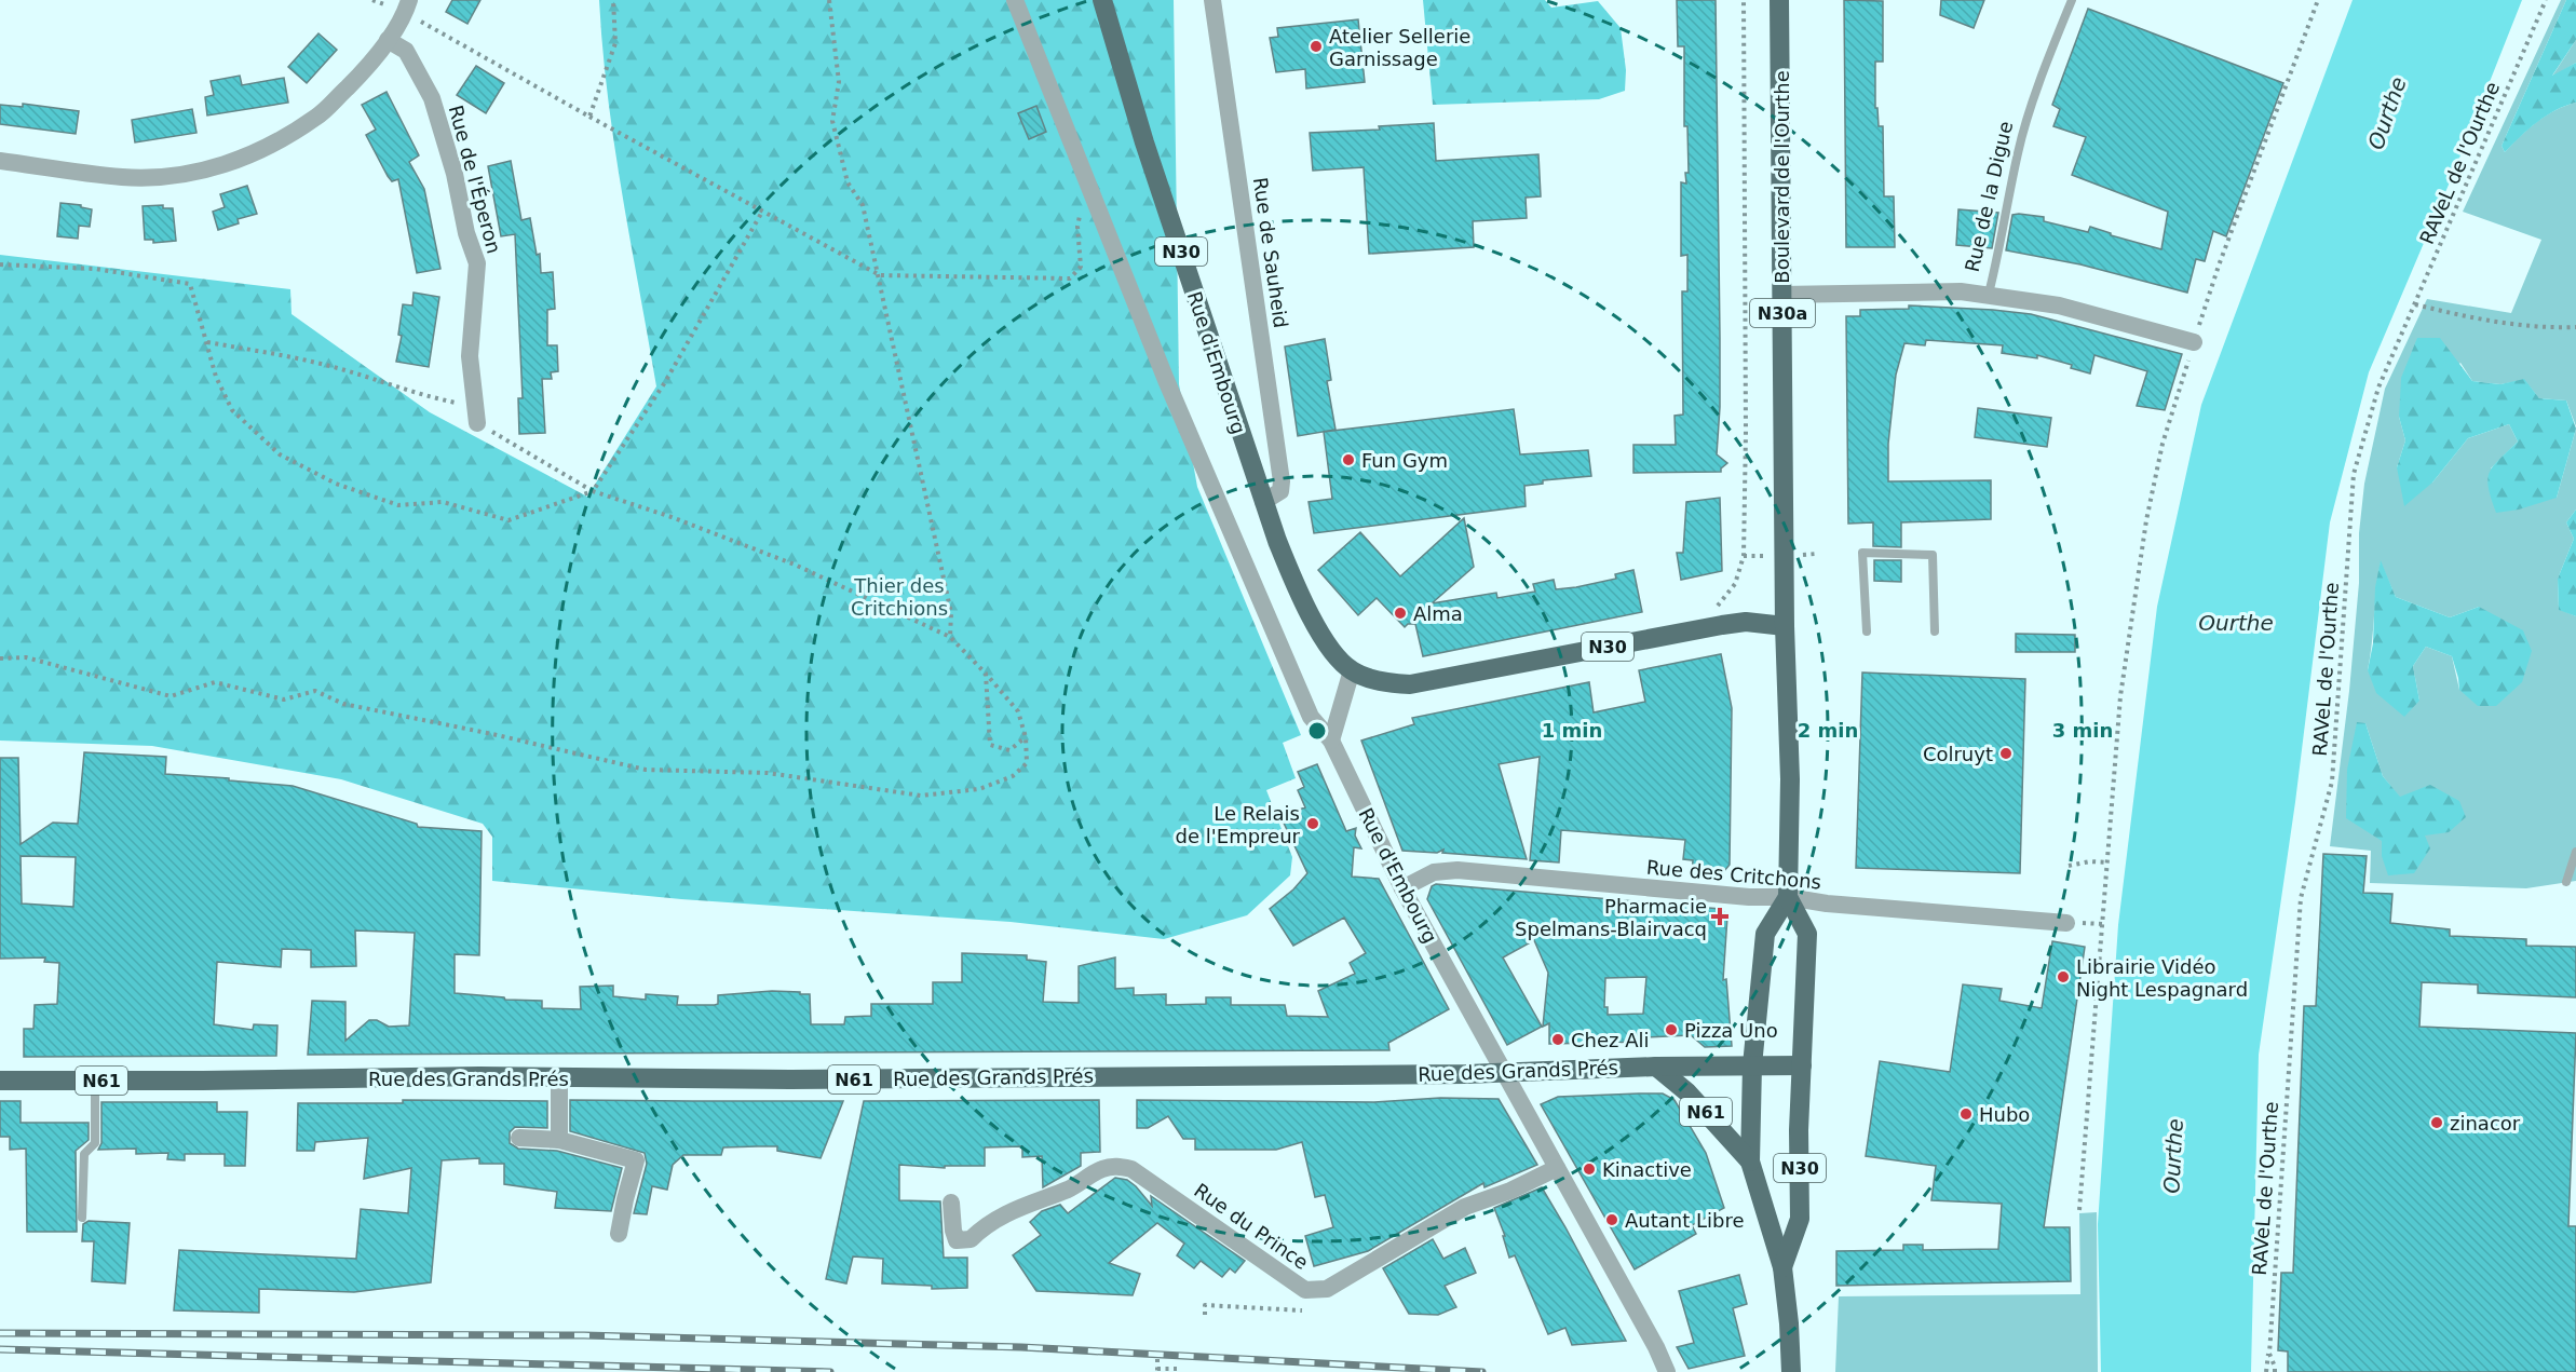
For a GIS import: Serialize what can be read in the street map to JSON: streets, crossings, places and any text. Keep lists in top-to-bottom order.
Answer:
{
  "streets": {
    "main road": [
      "Boulevard de l'Ourthe",
      "N30",
      "N30a",
      "Rue d'Embourg",
      "Rue des Grands Prés",
      "N61"
    ],
    "street": [
      "Rue de l'Éperon",
      "Rue de la Digue",
      "Rue de Sauheid",
      "Rue des Critchons",
      "Rue du Prince"
    ],
    "path": ["RAVeL de l'Ourthe"]
  },
  "crossings": [
    ["Boulevard de l'Ourthe", "Rue de la Digue"],
    ["Boulevard de l'Ourthe", "N30"],
    ["N30", "Rue de Sauheid"],
    ["N30", "Rue d'Embourg"],
    ["N30", "Rue des Critchons"],
    ["N30", "Rue des Grands Prés"],
    ["N30", "N61"],
    ["Rue de Sauheid", "Rue d'Embourg"],
    ["Rue d'Embourg", "Rue des Critchons"],
    ["Rue d'Embourg", "Rue des Grands Prés"],
    ["Rue d'Embourg", "Rue du Prince"],
    ["Rue des Grands Prés", "N61"]
  ],
  "water": ["Ourthe"],
  "parks": ["Thier des Critchions"],
  "places": {
    "other": [
      "Atelier Sellerie Garnissage",
      "Fun Gym",
      "Alma",
      "Colruyt",
      "Le Relais de l'Empreur",
      "Librairie Vidéo Night Lespagnard",
      "Pizza Uno",
      "Chez Ali",
      "Hubo",
      "zinacor",
      "Kinactive",
      "Autant Libre"
    ],
    "health": ["Pharmacie Spelmans-Blairvacq"]
  },
  "rings": ["1 min", "2 min", "3 min"]
}
